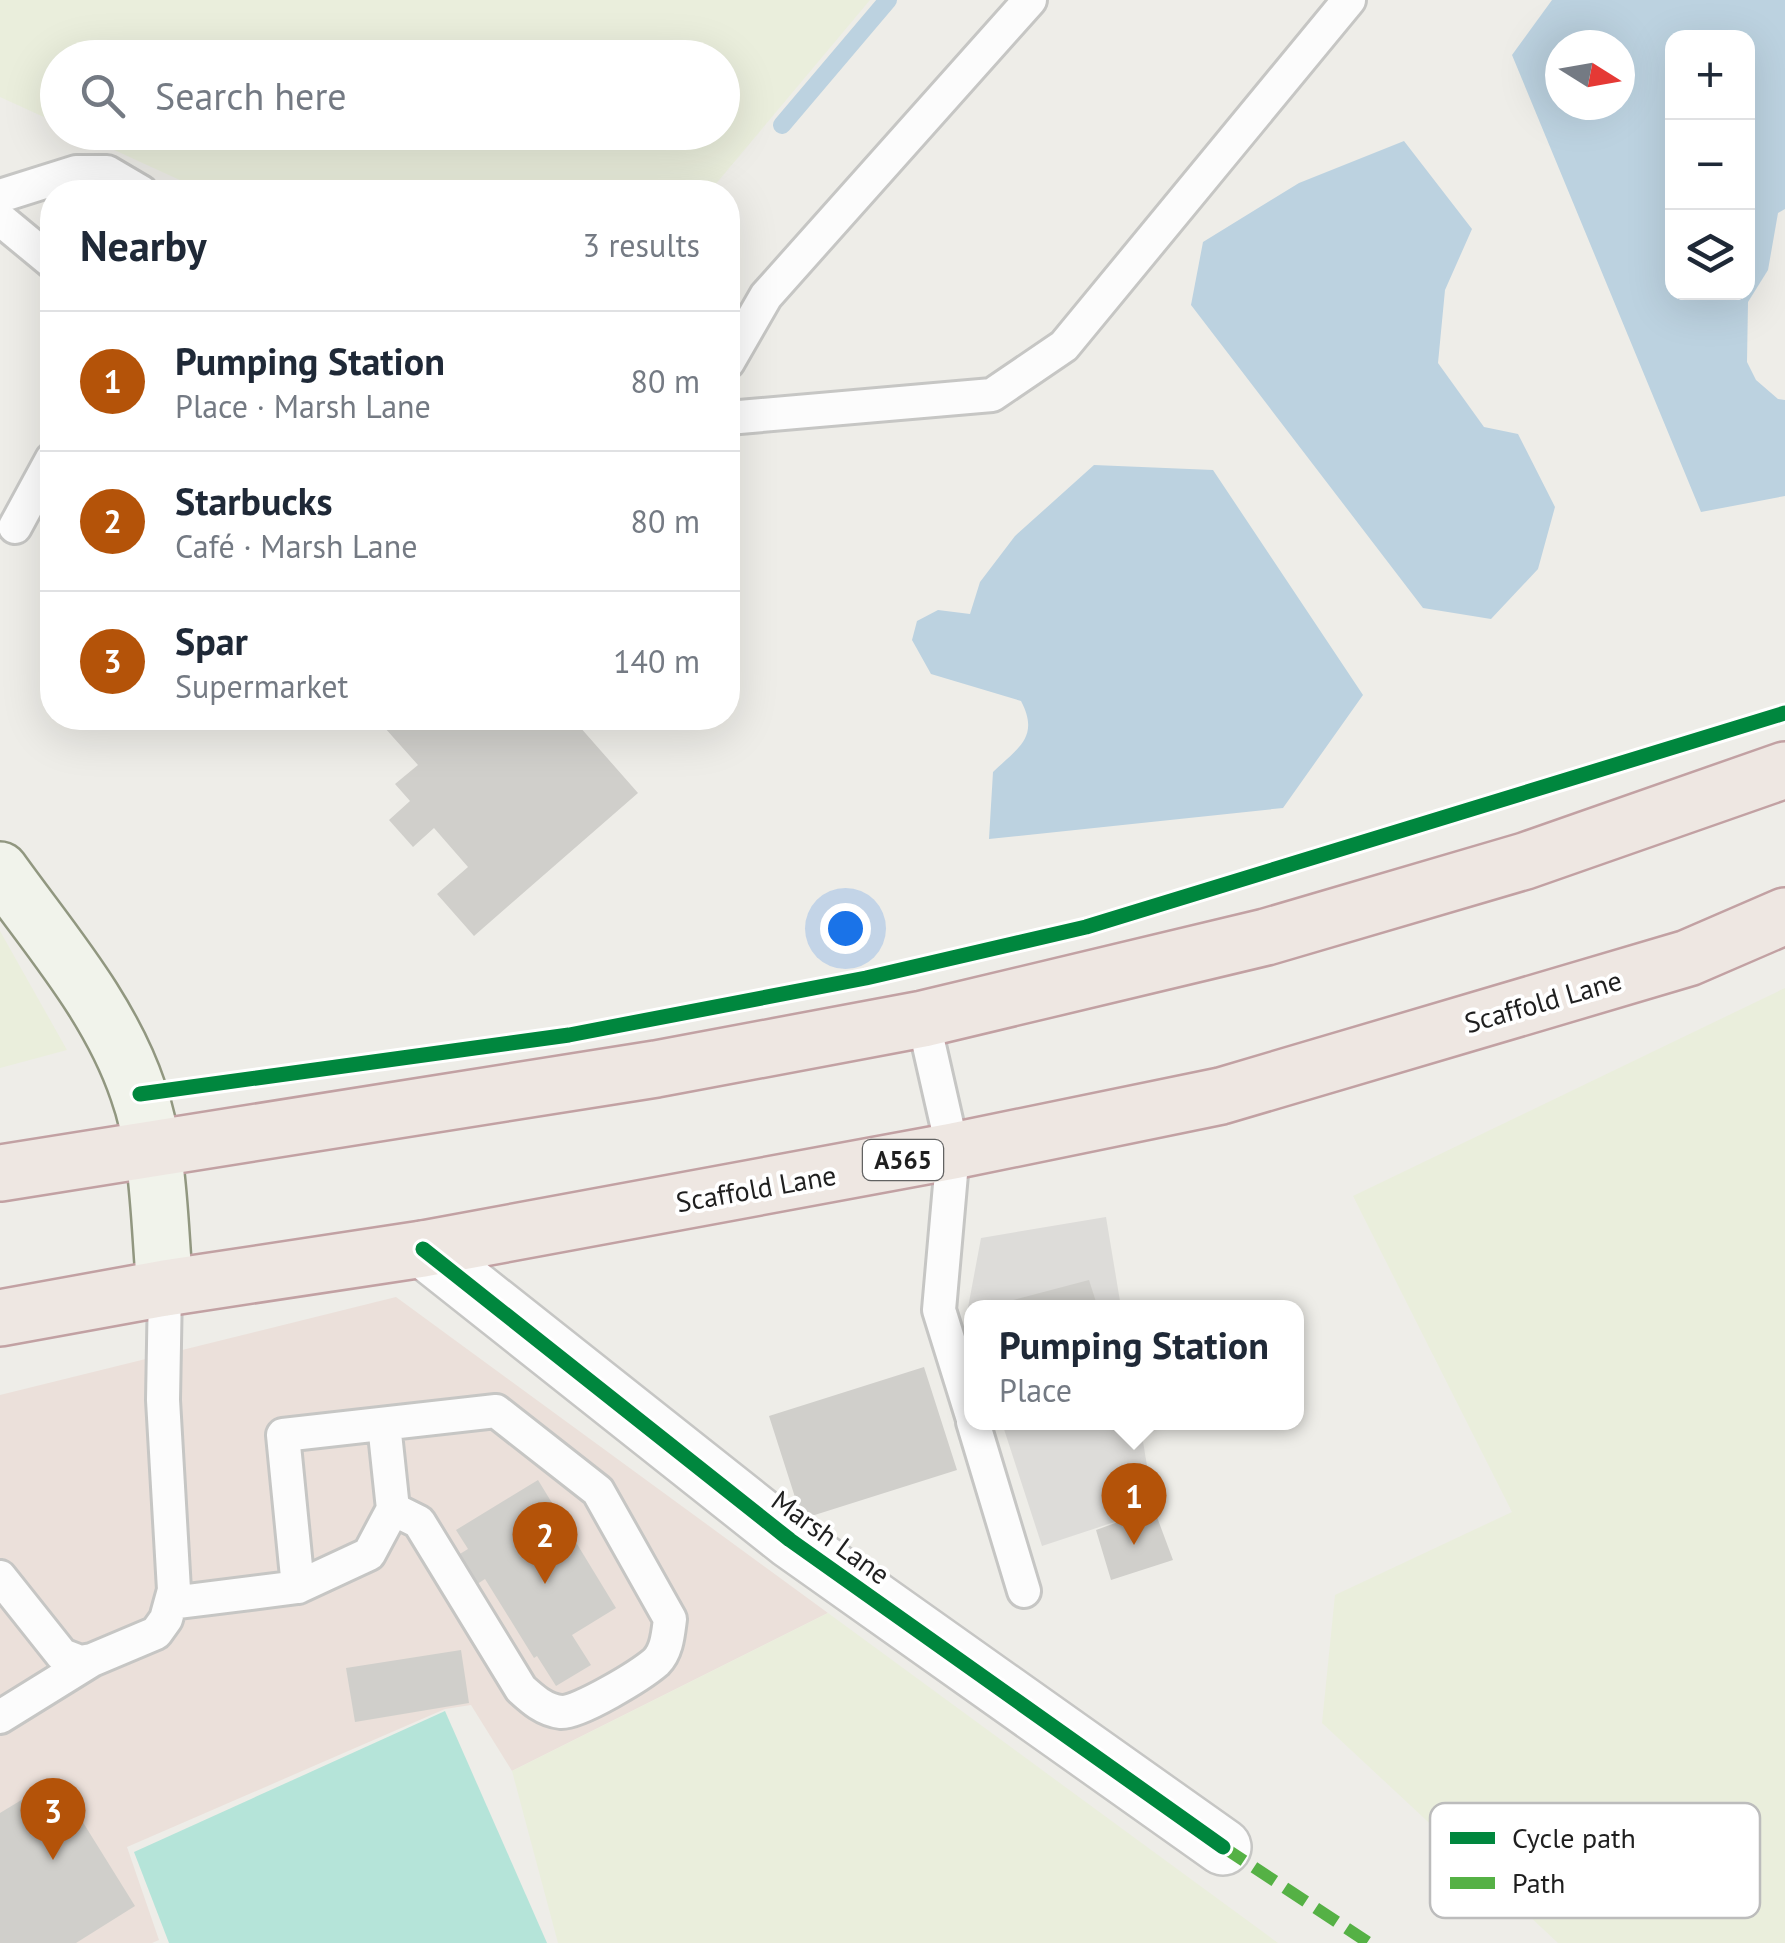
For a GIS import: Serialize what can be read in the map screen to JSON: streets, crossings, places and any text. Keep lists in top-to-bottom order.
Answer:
{
  "streets": {
    "highway": ["Scaffold Lane", "A565"],
    "street": ["Marsh Lane"]
  },
  "crossings": [
    ["Scaffold Lane", "Marsh Lane"]
  ],
  "legend": ["Cycle path", "Path"],
  "north": "right",
  "page": {
    "map_buttons": ["+", "−"],
    "search": "Search here",
    "heading": ["Nearby", "3 results"],
    "list": [
      {
        "mark": "1",
        "name": "Pumping Station",
        "note": "Place · Marsh Lane",
        "value": "80 m"
      },
      {
        "mark": "2",
        "name": "Starbucks",
        "note": "Café · Marsh Lane",
        "value": "80 m"
      },
      {
        "mark": "3",
        "name": "Spar",
        "note": "Supermarket",
        "value": "140 m"
      }
    ],
    "popup": ["Pumping Station", "Place"],
    "pins": ["1", "2", "3"]
  }
}
